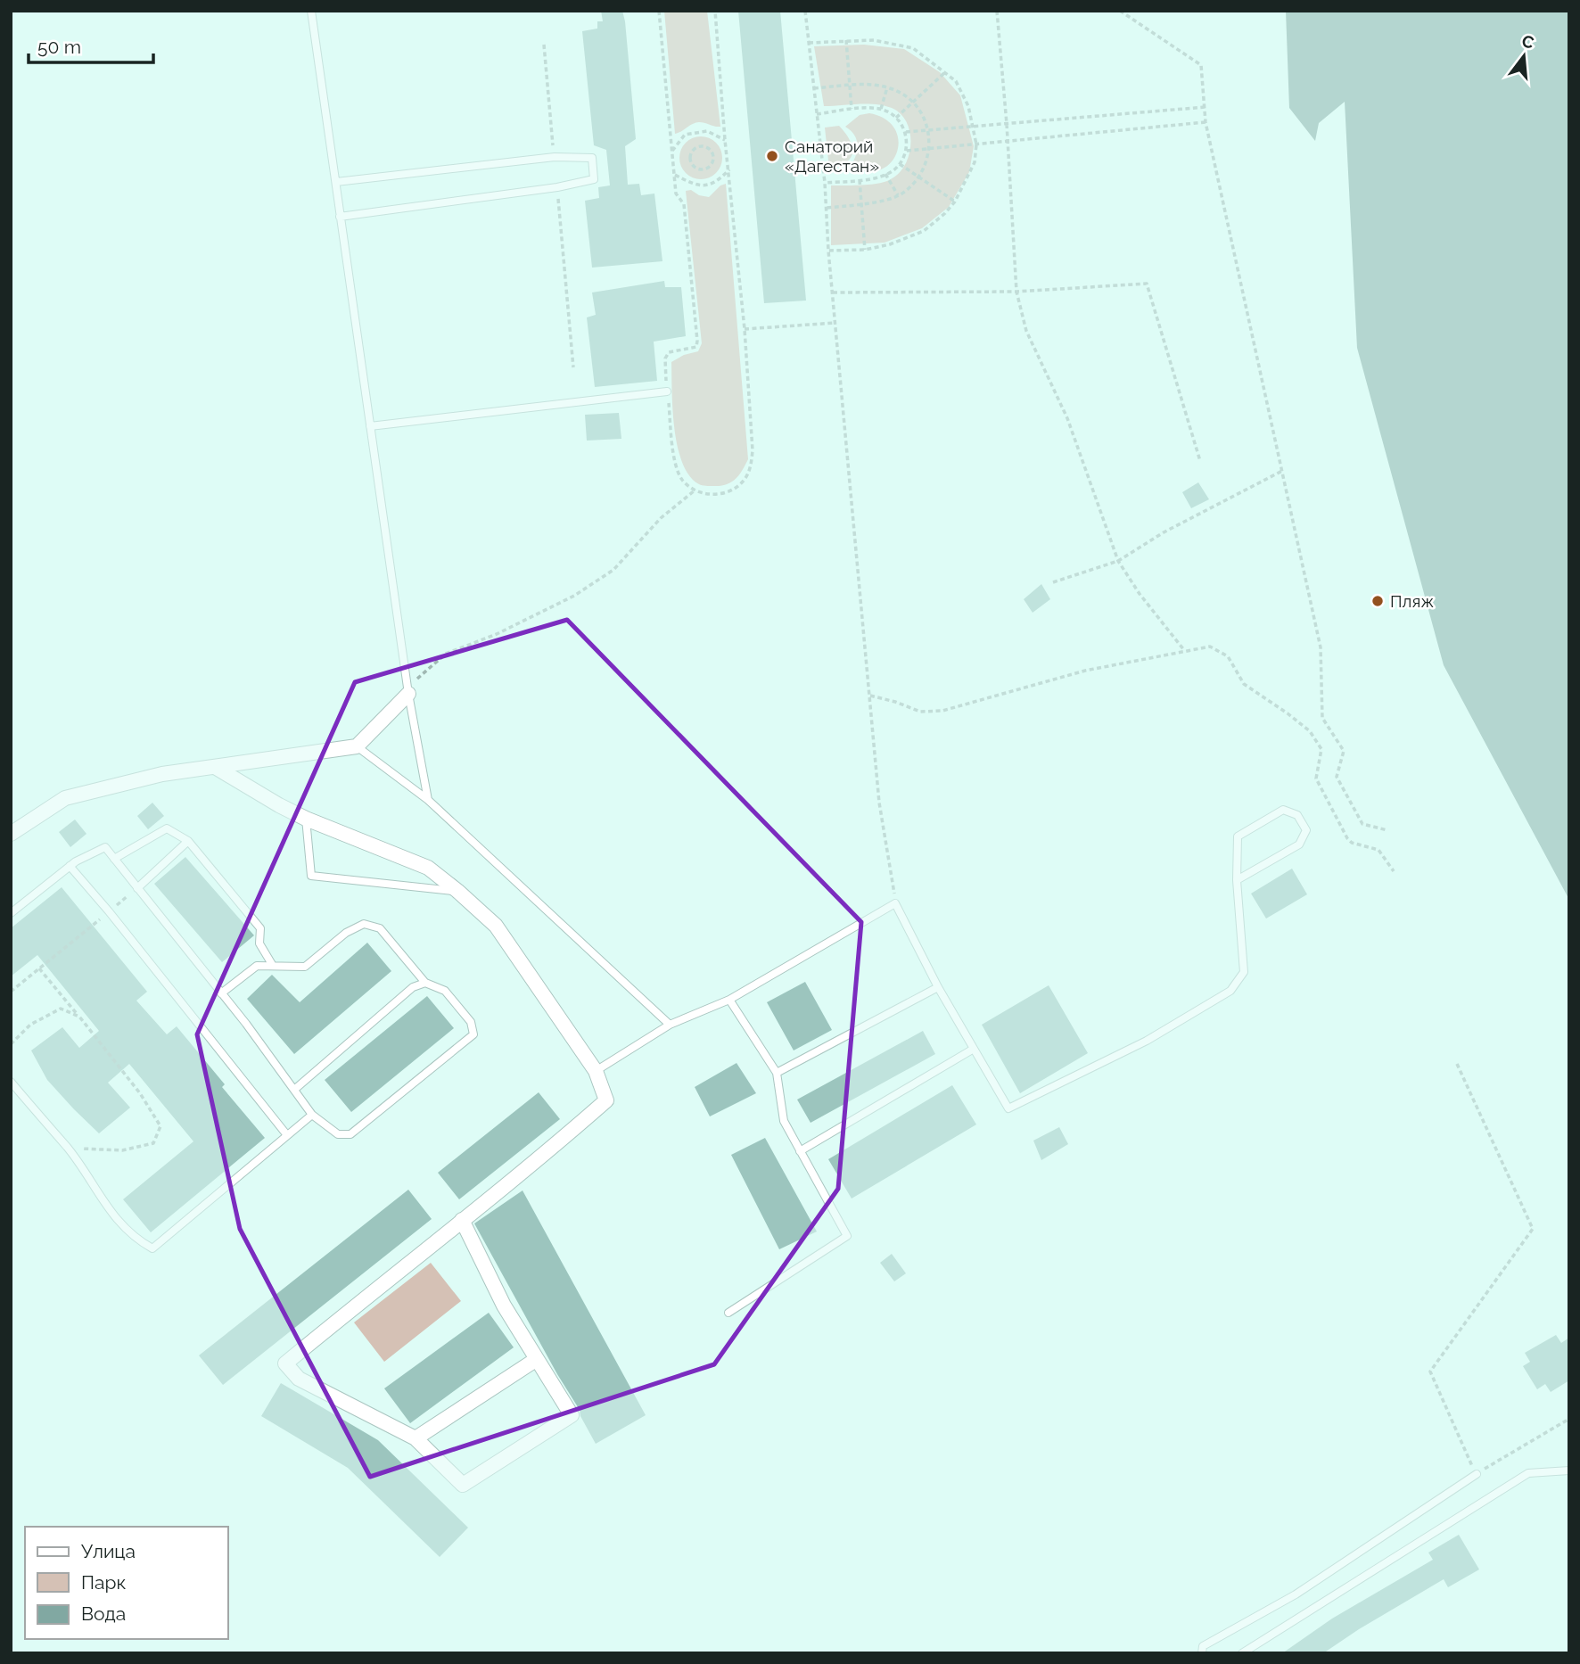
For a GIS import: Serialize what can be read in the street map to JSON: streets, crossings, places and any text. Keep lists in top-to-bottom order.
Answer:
{
  "places": ["Санаторий «Дагестан»", "Пляж"],
  "legend": ["Улица", "Парк", "Вода"],
  "scale_bar": "50 m",
  "north": "top"
}
